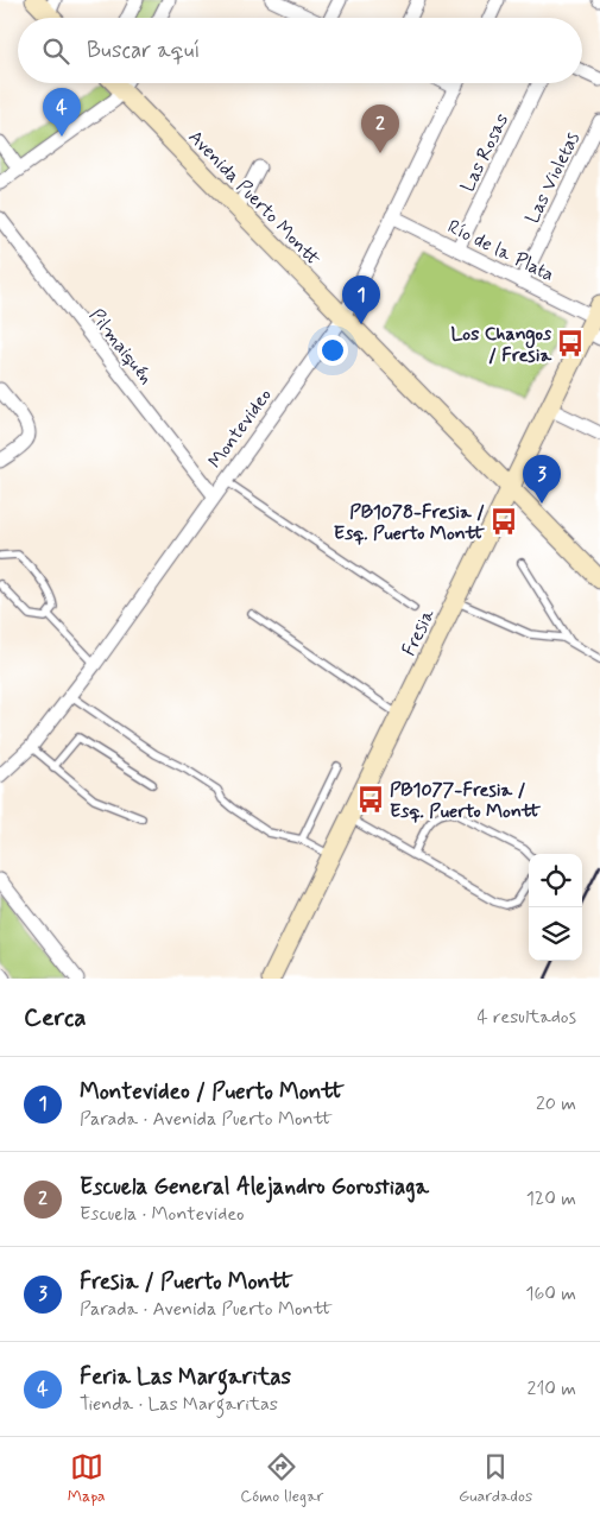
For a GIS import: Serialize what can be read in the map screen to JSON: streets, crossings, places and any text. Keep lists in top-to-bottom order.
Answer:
{
  "streets": {
    "street": [
      "Las Rosas",
      "Las Violetas",
      "Avenida Puerto Montt",
      "Río de la Plata",
      "Pilmaiquén",
      "Montevideo",
      "Fresia"
    ]
  },
  "crossings": [
    ["Las Rosas", "Río de la Plata"],
    ["Las Violetas", "Río de la Plata"],
    ["Avenida Puerto Montt", "Montevideo"],
    ["Avenida Puerto Montt", "Fresia"],
    ["Río de la Plata", "Montevideo"],
    ["Río de la Plata", "Fresia"],
    ["Pilmaiquén", "Montevideo"]
  ],
  "places": {
    "bus stop": ["Los Changos / Fresia", "PB1078-Fresia / Esq. Puerto Montt", "PB1077-Fresia / Esq. Puerto Montt"]
  },
  "page": {
    "search": "Buscar aquí",
    "pins": [
      "4",
      "2",
      "1",
      "3"
    ],
    "heading": ["Cerca", "4 resultados"],
    "list": [
      {
        "mark": "1",
        "name": "Montevideo / Puerto Montt",
        "note": "Parada · Avenida Puerto Montt",
        "value": "20 m"
      },
      {
        "mark": "2",
        "name": "Escuela General Alejandro Gorostiaga",
        "note": "Escuela · Montevideo",
        "value": "120 m"
      },
      {
        "mark": "3",
        "name": "Fresia / Puerto Montt",
        "note": "Parada · Avenida Puerto Montt",
        "value": "160 m"
      },
      {
        "mark": "4",
        "name": "Feria Las Margaritas",
        "note": "Tienda · Las Margaritas",
        "value": "210 m"
      }
    ],
    "nav": ["Mapa", "Cómo llegar", "Guardados"]
  }
}
